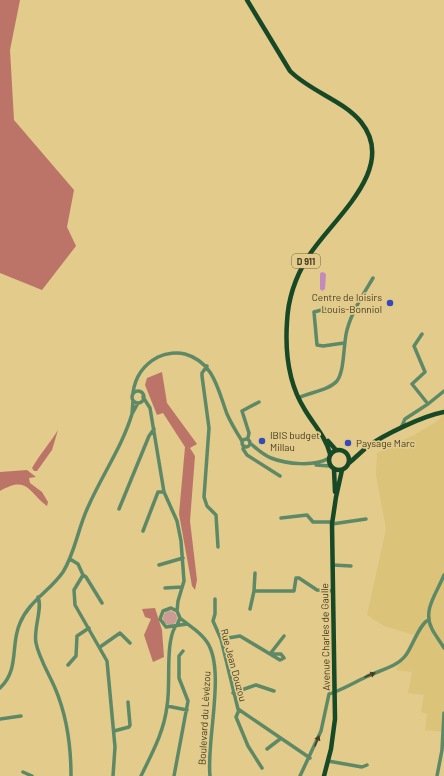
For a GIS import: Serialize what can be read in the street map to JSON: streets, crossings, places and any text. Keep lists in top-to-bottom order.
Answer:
{
  "streets": {
    "main road": ["D 911", "Avenue Charles de Gaulle"],
    "street": ["Rue Jean Douzou", "Boulevard du Lévézou"]
  },
  "places": ["Centre de loisirs Louis-Bonniol", "IBIS budget Millau", "Paysage Marc"]
}
